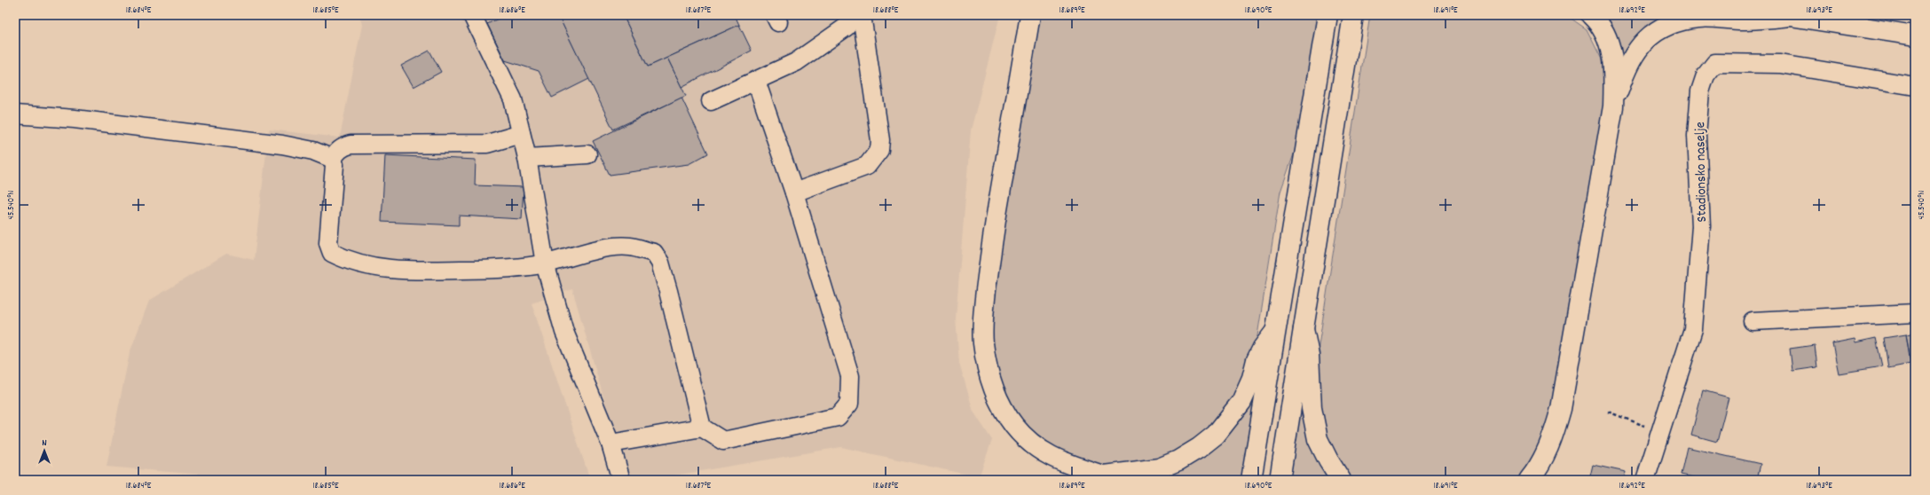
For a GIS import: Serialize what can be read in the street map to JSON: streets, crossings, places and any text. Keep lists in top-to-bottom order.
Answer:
{
  "streets": {
    "street": ["Stadionsko naselje"]
  },
  "north": "top",
  "coordinates": [
    "18.684°E",
    "18.685°E",
    "18.686°E",
    "18.687°E",
    "18.688°E",
    "18.689°E",
    "18.690°E",
    "18.691°E",
    "18.692°E",
    "18.693°E",
    "45.540°N"
  ]
}
